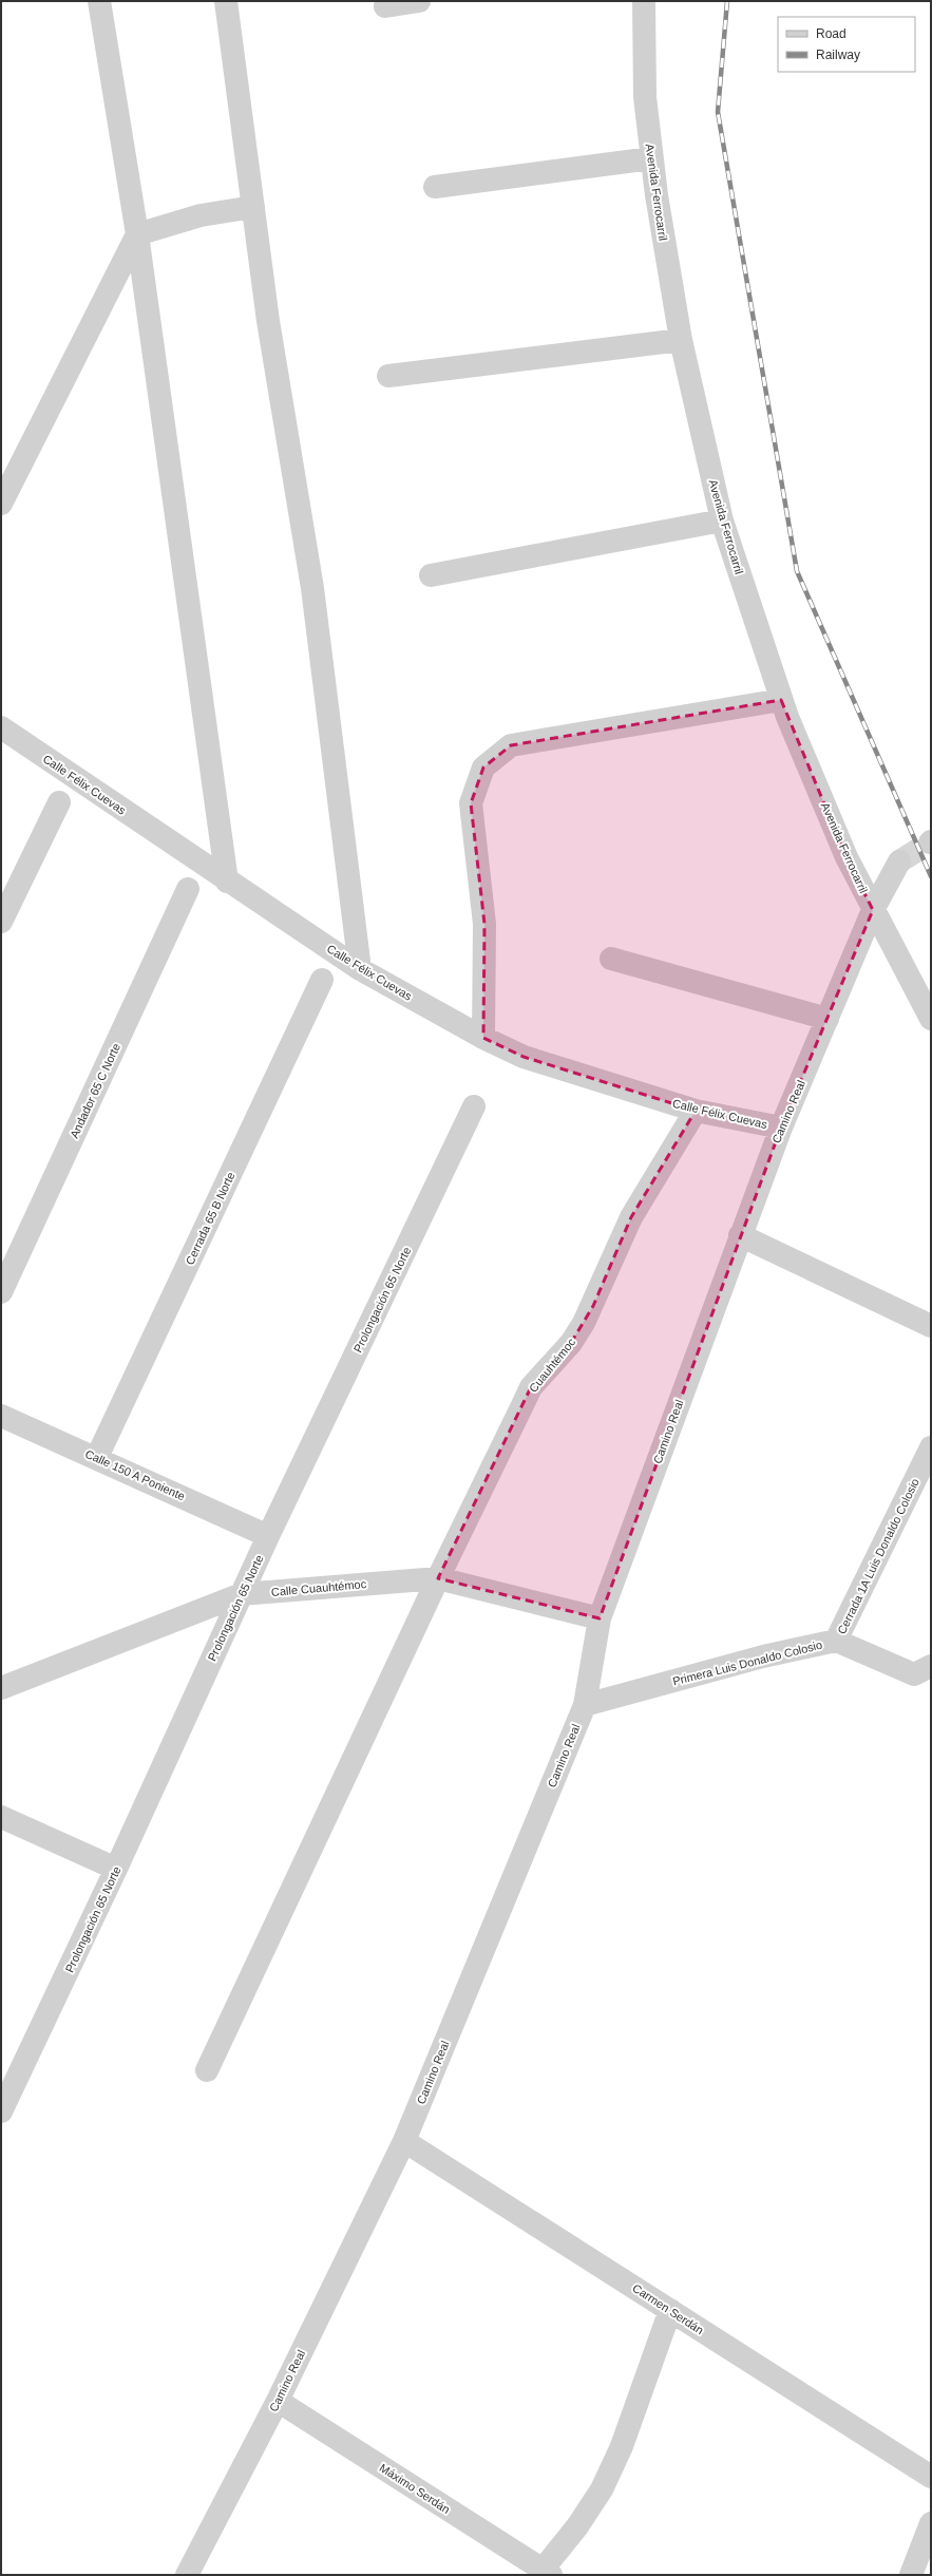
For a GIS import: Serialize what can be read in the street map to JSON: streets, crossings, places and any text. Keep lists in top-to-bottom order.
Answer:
{
  "streets": {
    "street": [
      "Avenida Ferrocarril",
      "Calle Félix Cuevas",
      "Andador 65 C Norte",
      "Camino Real",
      "Cerrada 65 B Norte",
      "Prolongación 65 Norte",
      "Cuauhtémoc",
      "Calle 150 A Poniente",
      "Cerrada 1A Luis Donaldo Colosio",
      "Calle Cuauhtémoc",
      "Primera Luis Donaldo Colosio",
      "Carmen Serdán",
      "Máximo Serdán"
    ]
  },
  "crossings": [
    ["Avenida Ferrocarril", "Camino Real"],
    ["Calle Félix Cuevas", "Camino Real"],
    ["Calle Félix Cuevas", "Cuauhtémoc"],
    ["Camino Real", "Calle Cuauhtémoc"],
    ["Camino Real", "Primera Luis Donaldo Colosio"],
    ["Camino Real", "Carmen Serdán"],
    ["Camino Real", "Máximo Serdán"],
    ["Cerrada 65 B Norte", "Calle 150 A Poniente"],
    ["Prolongación 65 Norte", "Calle 150 A Poniente"],
    ["Prolongación 65 Norte", "Calle Cuauhtémoc"],
    ["Cuauhtémoc", "Calle Cuauhtémoc"],
    ["Cerrada 1A Luis Donaldo Colosio", "Primera Luis Donaldo Colosio"]
  ],
  "legend": ["Road", "Railway"]
}
